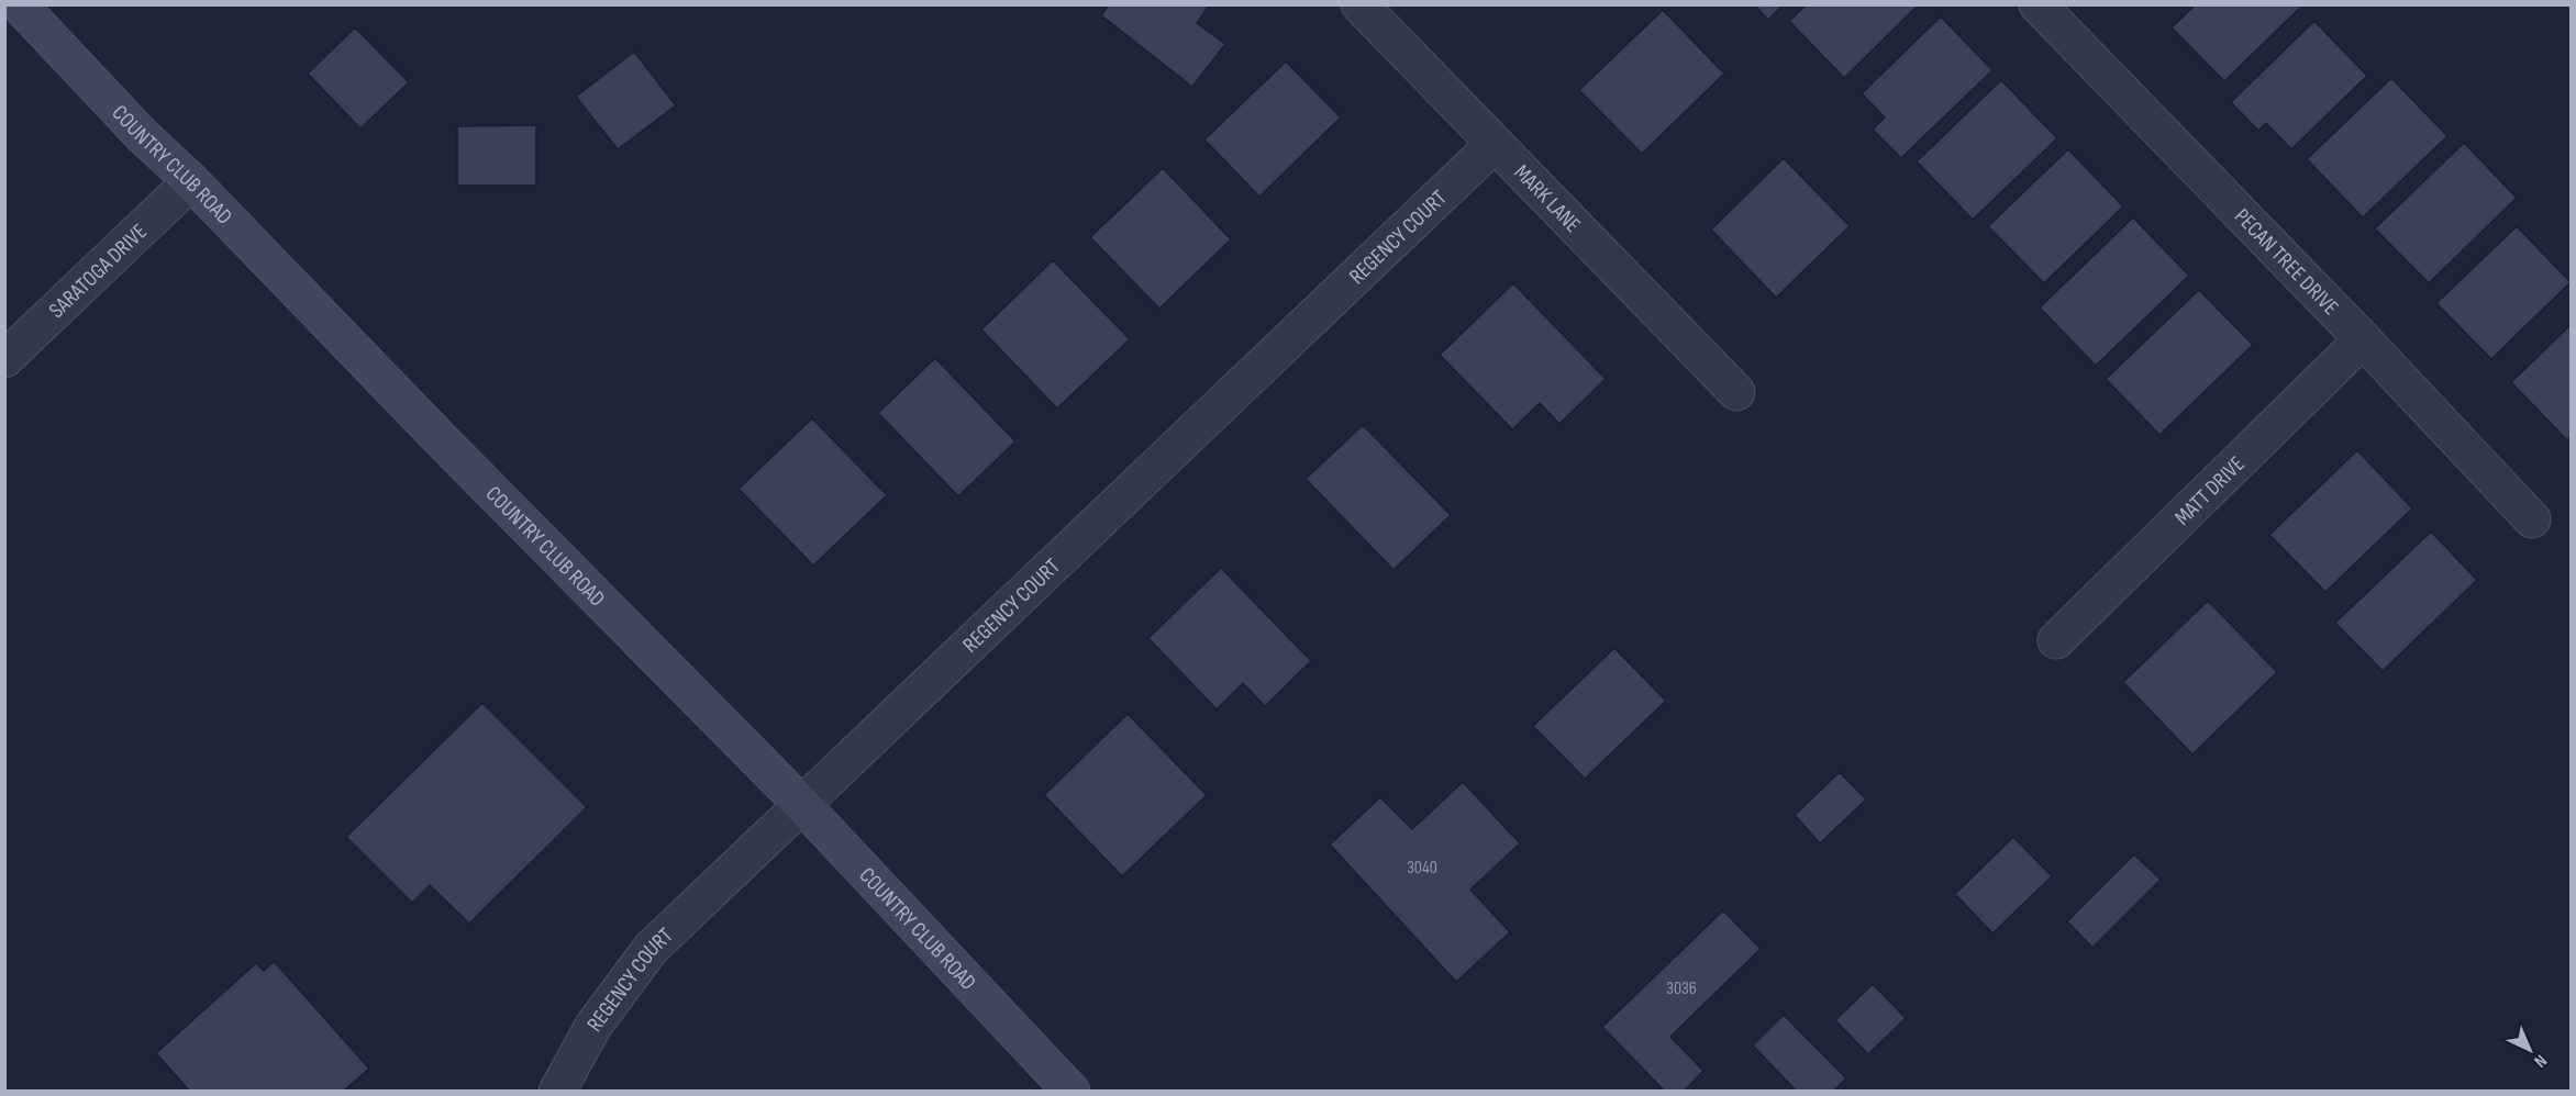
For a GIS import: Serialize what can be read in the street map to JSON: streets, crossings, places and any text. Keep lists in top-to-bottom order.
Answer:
{
  "streets": {
    "main road": ["COUNTRY CLUB ROAD"],
    "street": [
      "MARK LANE",
      "REGENCY COURT",
      "PECAN TREE DRIVE",
      "SARATOGA DRIVE",
      "MATT DRIVE"
    ]
  },
  "crossings": [
    ["COUNTRY CLUB ROAD", "REGENCY COURT"],
    ["COUNTRY CLUB ROAD", "SARATOGA DRIVE"],
    ["MARK LANE", "REGENCY COURT"],
    ["PECAN TREE DRIVE", "MATT DRIVE"]
  ],
  "house_numbers": ["3040", "3036"],
  "north": "bottom right"
}
